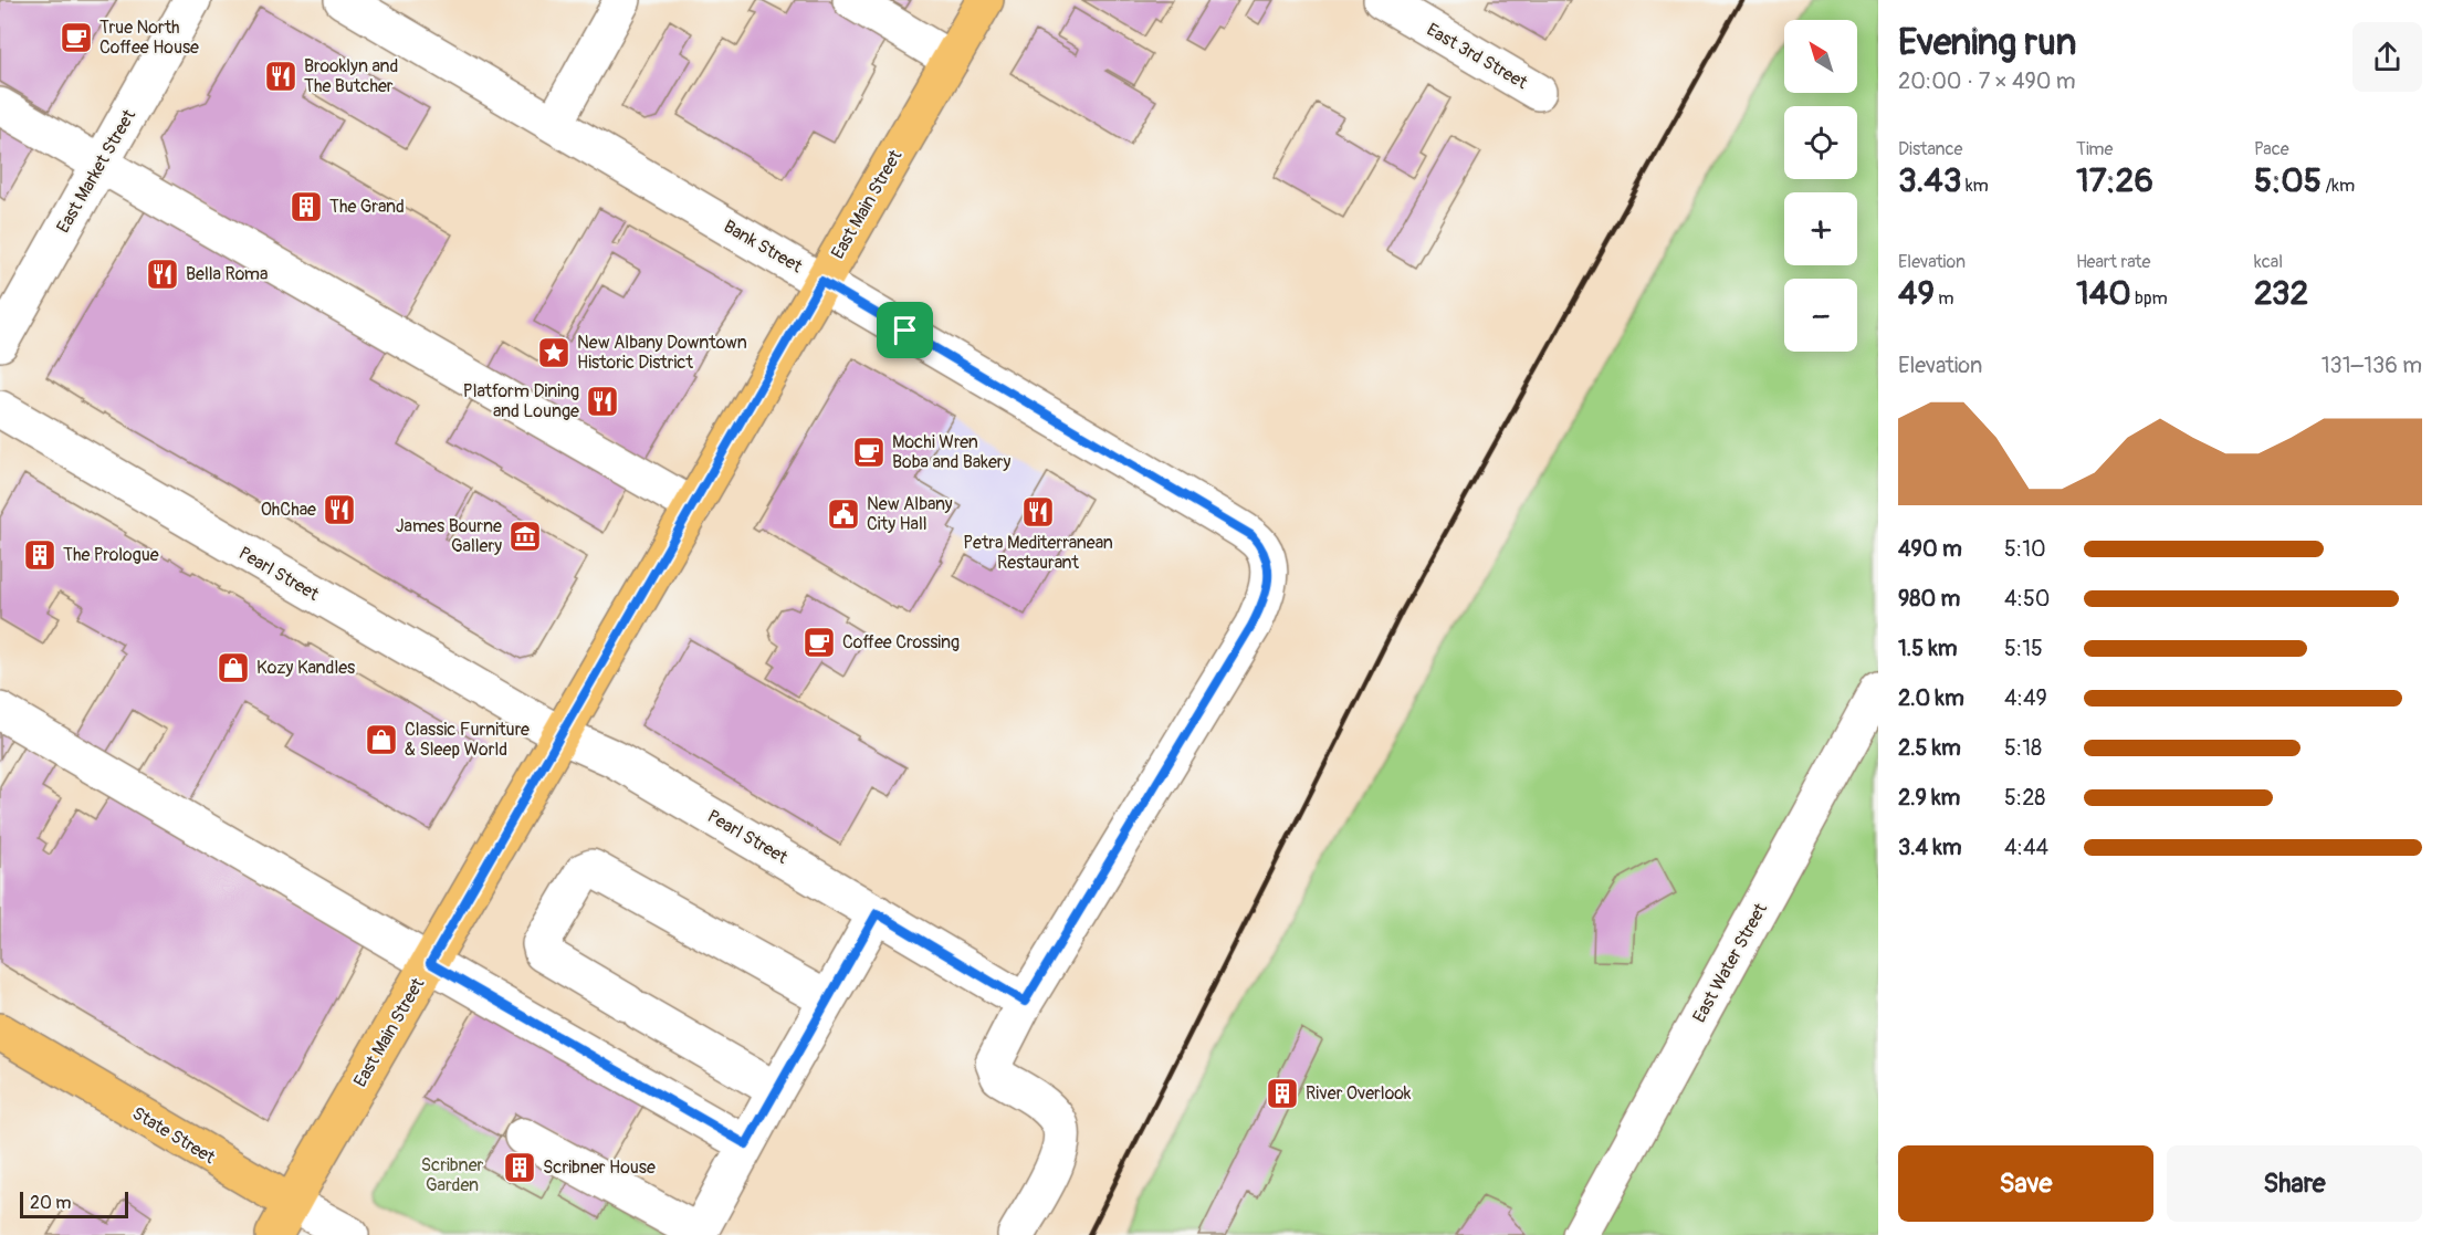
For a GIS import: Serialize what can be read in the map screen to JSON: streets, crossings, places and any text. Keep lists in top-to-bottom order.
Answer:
{
  "streets": {
    "main road": ["East Main Street", "State Street"],
    "street": [
      "East 3rd Street",
      "East Market Street",
      "Bank Street",
      "Pearl Street",
      "East Water Street"
    ]
  },
  "crossings": [
    ["East Main Street", "Bank Street"],
    ["East Main Street", "Pearl Street"],
    ["East Main Street", "State Street"],
    ["Bank Street", "Pearl Street"]
  ],
  "parks": ["Scribner Garden"],
  "places": {
    "cafe": ["True North Coffee House", "Mochi Wren Boba and Bakery", "Coffee Crossing"],
    "restaurant": [
      "Brooklyn and The Butcher",
      "Bella Roma",
      "Platform Dining and Lounge",
      "OhChae",
      "Petra Mediterranean Restaurant"
    ],
    "building": [
      "The Grand",
      "The Prologue",
      "River Overlook",
      "Scribner House"
    ],
    "place": ["New Albany Downtown Historic District"],
    "public building": ["New Albany City Hall"],
    "museum": ["James Bourne Gallery"],
    "shop": ["Kozy Kandles", "Classic Furniture & Sleep World"]
  },
  "scale_bar": "20 m",
  "north": "top left",
  "page": {
    "heading": ["Evening run", "20:00 · 7 × 490 m"],
    "map_buttons": ["+", "−"],
    "stats": [
      ["Distance", "3.43 km"],
      ["Time", "17:26"],
      ["Pace", "5:05 /km"],
      ["Elevation", "49 m"],
      ["Heart rate", "140 bpm"],
      ["kcal", "232"]
    ],
    "chart": ["Elevation", "131–136 m"],
    "list": [
      {
        "name": "490 m",
        "note": "5:10"
      },
      {
        "name": "980 m",
        "note": "4:50"
      },
      {
        "name": "1.5 km",
        "note": "5:15"
      },
      {
        "name": "2.0 km",
        "note": "4:49"
      },
      {
        "name": "2.5 km",
        "note": "5:18"
      },
      {
        "name": "2.9 km",
        "note": "5:28"
      },
      {
        "name": "3.4 km",
        "note": "4:44"
      }
    ],
    "buttons": ["Save", "Share"],
    "scale": "20 m"
  }
}
